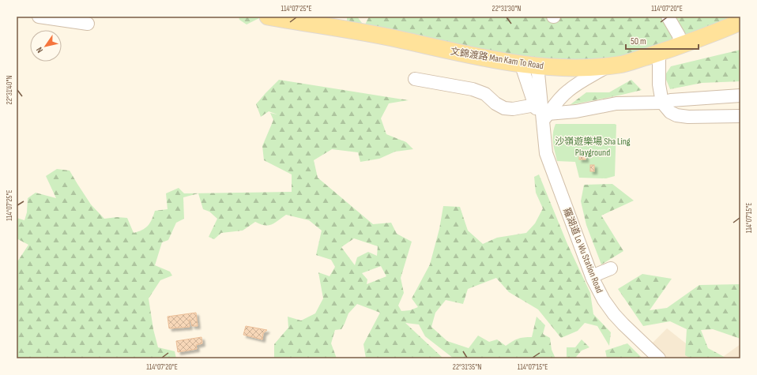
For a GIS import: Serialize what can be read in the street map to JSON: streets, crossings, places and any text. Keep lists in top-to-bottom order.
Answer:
{
  "streets": {
    "main road": ["文錦渡路 Man Kam To Road"],
    "street": ["羅湖道 Lo Wu Station Road"]
  },
  "crossings": [
    ["文錦渡路 Man Kam To Road", "羅湖道 Lo Wu Station Road"]
  ],
  "parks": ["沙嶺遊樂場 Sha Ling Playground"],
  "scale_bar": "50 m",
  "north": "bottom left",
  "coordinates": [
    "114°07'25\"E",
    "22°31'30\"N",
    "114°07'20\"E",
    "22°31'40\"N",
    "114°07'15\"E",
    "22°31'35\"N"
  ]
}
